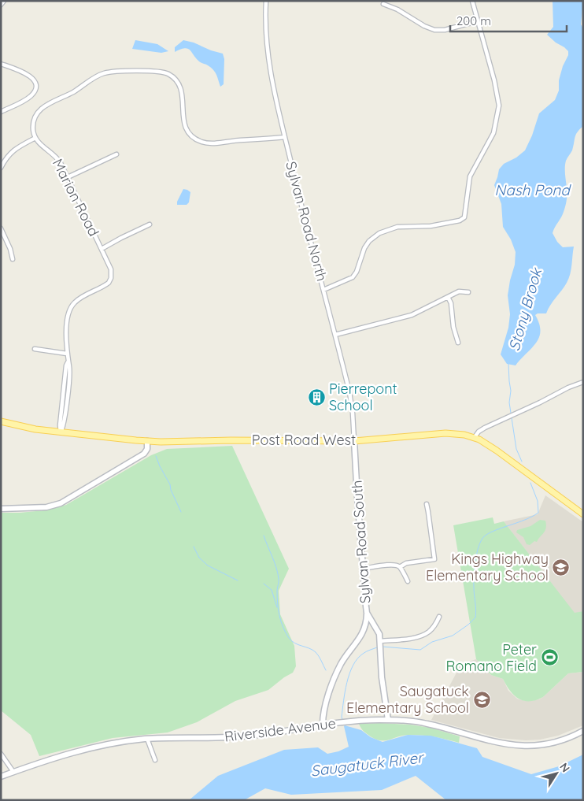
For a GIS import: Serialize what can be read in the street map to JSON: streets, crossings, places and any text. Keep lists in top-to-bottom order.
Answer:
{
  "streets": {
    "main road": ["Post Road West"],
    "street": [
      "Marion Road",
      "Sylvan Road North",
      "Sylvan Road South",
      "Riverside Avenue"
    ]
  },
  "crossings": [
    ["Marion Road", "Post Road West"],
    ["Sylvan Road North", "Post Road West"],
    ["Sylvan Road North", "Sylvan Road South"],
    ["Post Road West", "Sylvan Road South"],
    ["Sylvan Road South", "Riverside Avenue"]
  ],
  "water": ["Nash Pond", "Stony Brook", "Saugatuck River"],
  "places": {
    "building": ["Pierrepont School"],
    "school or university": ["Kings Highway Elementary School", "Saugatuck Elementary School"],
    "sports": ["Peter Romano Field"]
  },
  "scale_bar": "200 m",
  "north": "top right"
}
